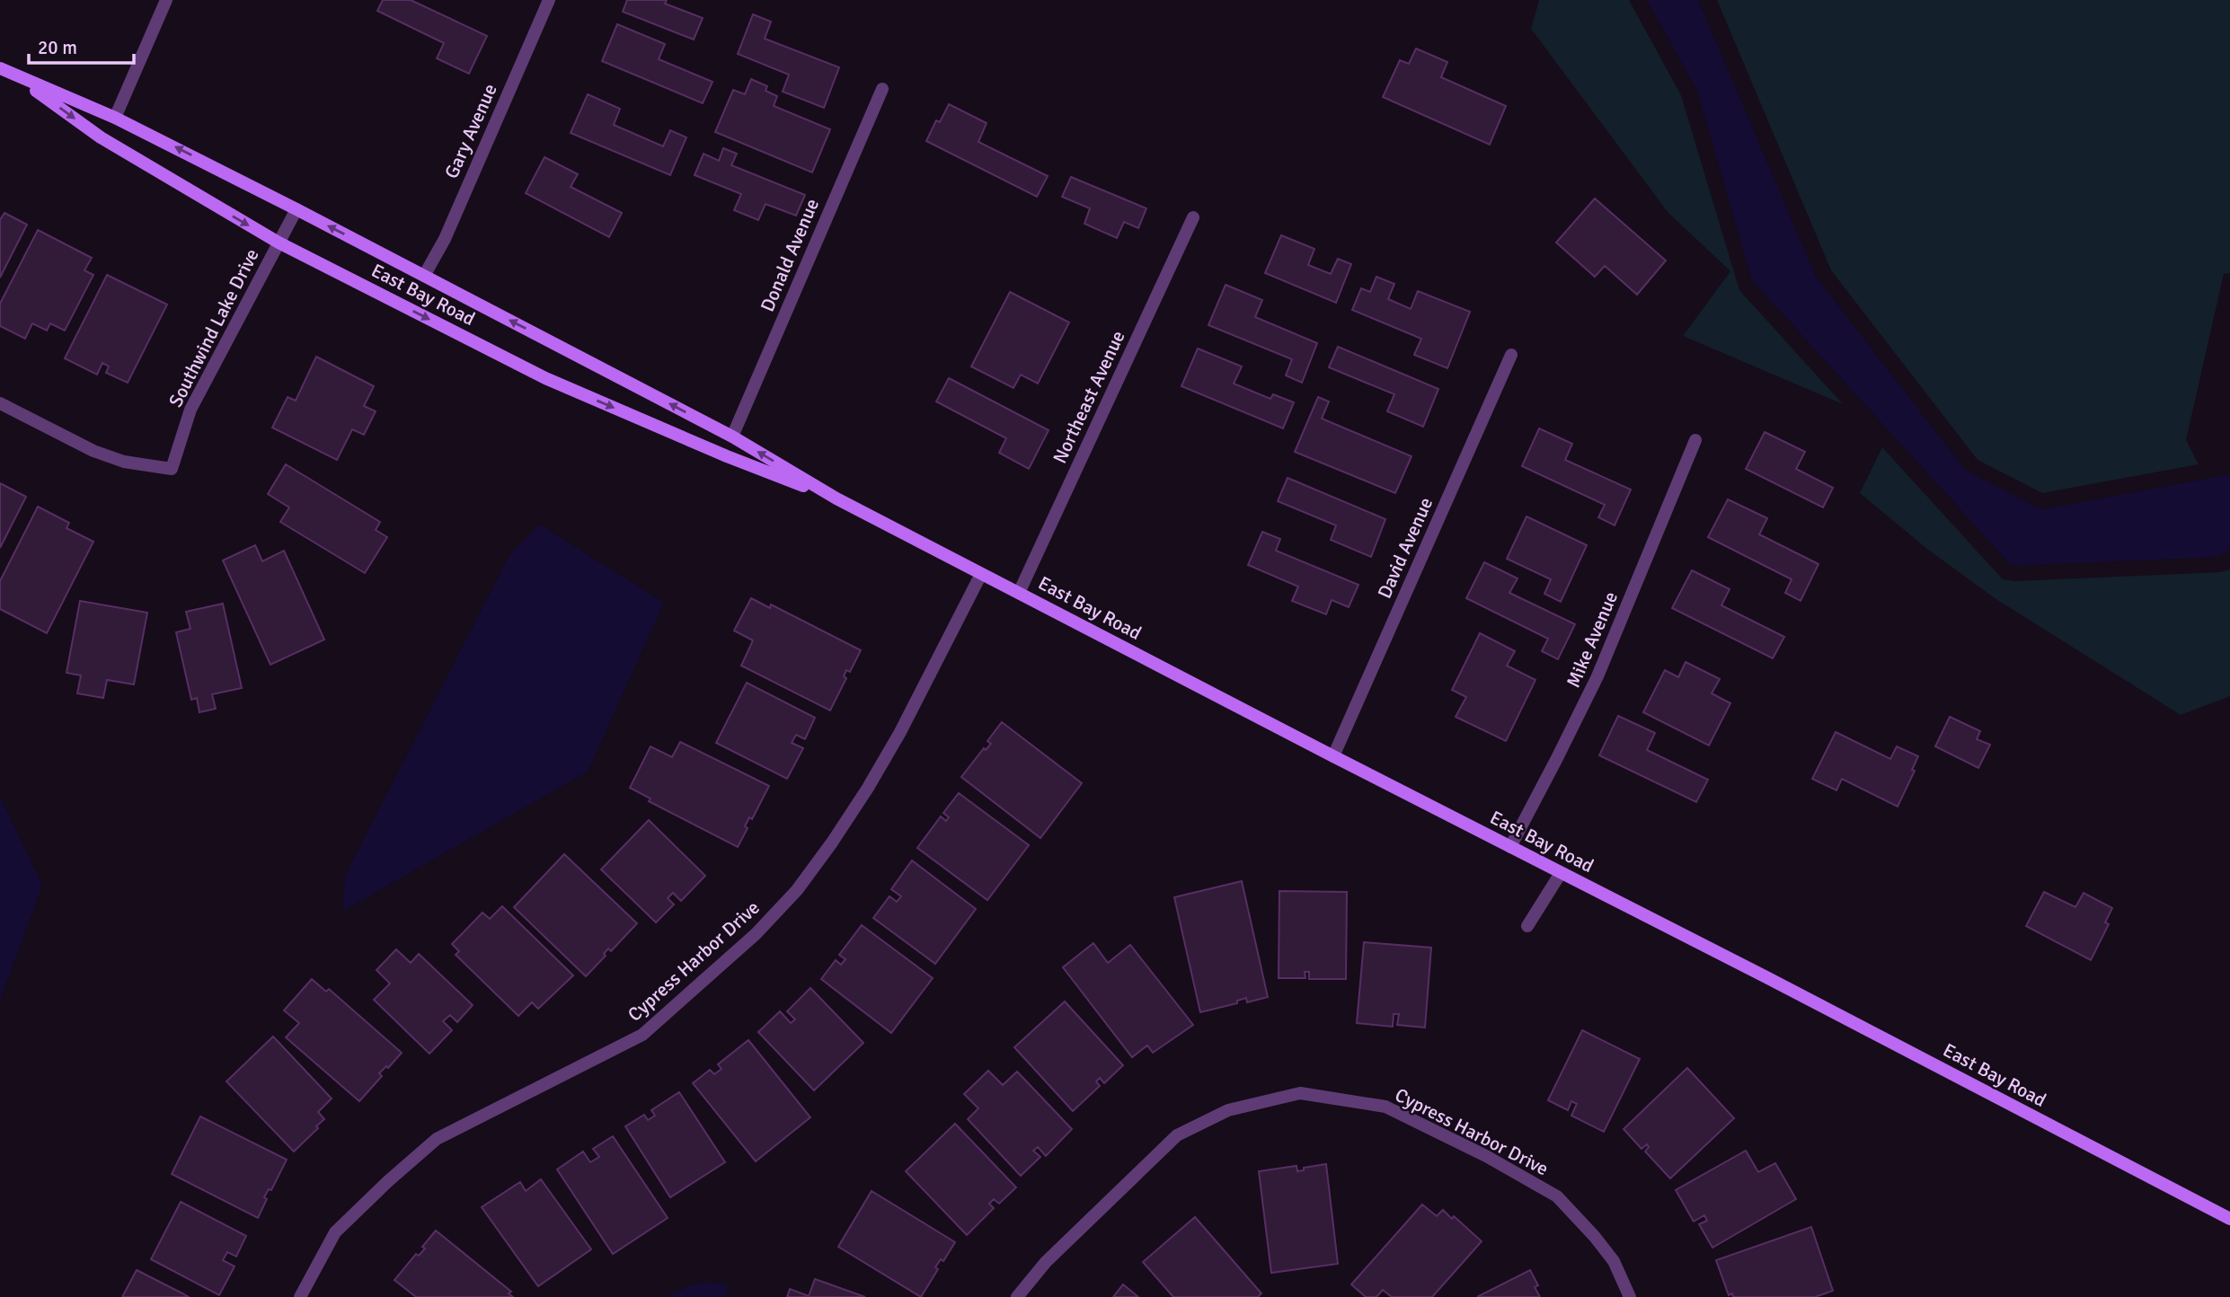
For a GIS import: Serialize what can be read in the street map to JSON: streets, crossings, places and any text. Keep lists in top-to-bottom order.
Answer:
{
  "streets": {
    "street": [
      "Gary Avenue",
      "Donald Avenue",
      "East Bay Road",
      "Southwind Lake Drive",
      "Northeast Avenue",
      "David Avenue",
      "Mike Avenue",
      "Cypress Harbor Drive"
    ]
  },
  "crossings": [
    ["Gary Avenue", "East Bay Road"],
    ["Donald Avenue", "East Bay Road"],
    ["East Bay Road", "Southwind Lake Drive"],
    ["East Bay Road", "Northeast Avenue"],
    ["East Bay Road", "David Avenue"],
    ["East Bay Road", "Mike Avenue"],
    ["East Bay Road", "Cypress Harbor Drive"]
  ],
  "scale_bar": "20 m"
}
